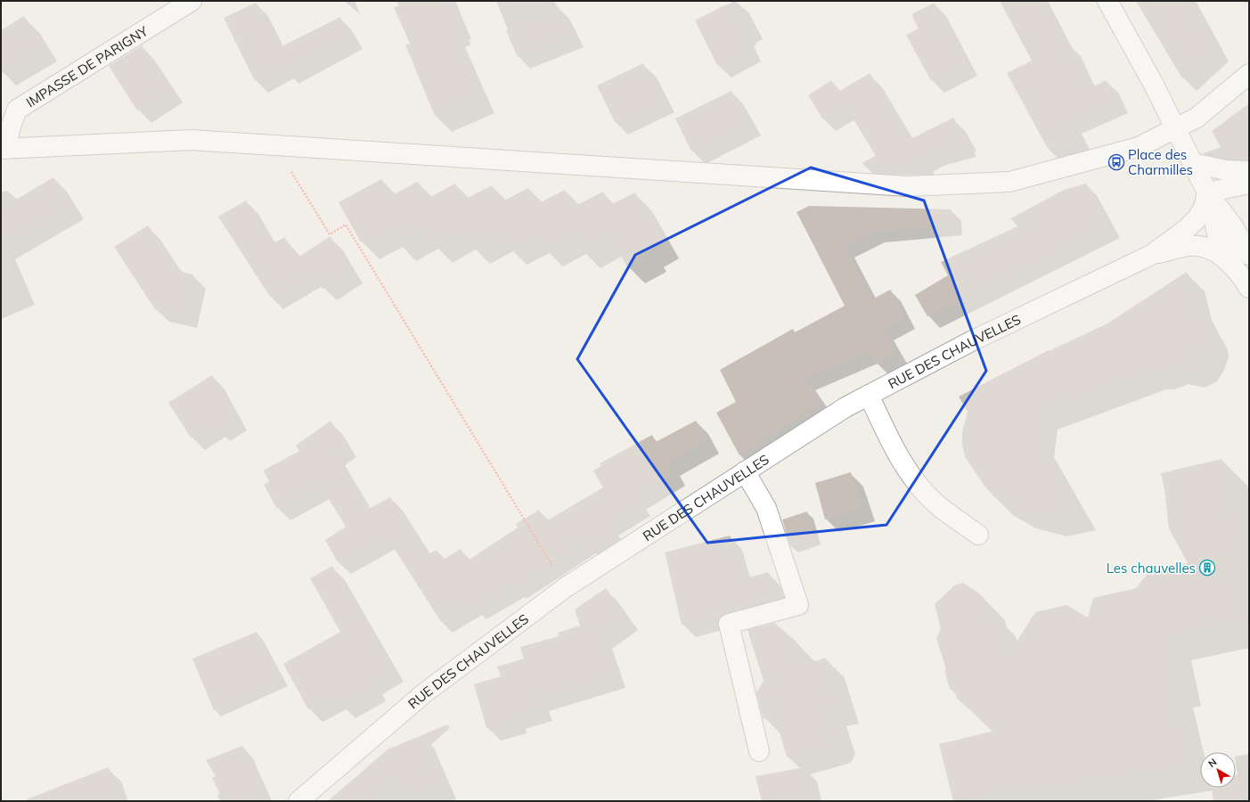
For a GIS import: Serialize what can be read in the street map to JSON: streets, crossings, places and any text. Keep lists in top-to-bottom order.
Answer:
{
  "streets": {
    "street": ["IMPASSE DE PARIGNY", "RUE DES CHAUVELLES"]
  },
  "places": {
    "bus stop": ["Place des Charmilles"],
    "building": ["Les chauvelles"]
  },
  "north": "top left"
}
